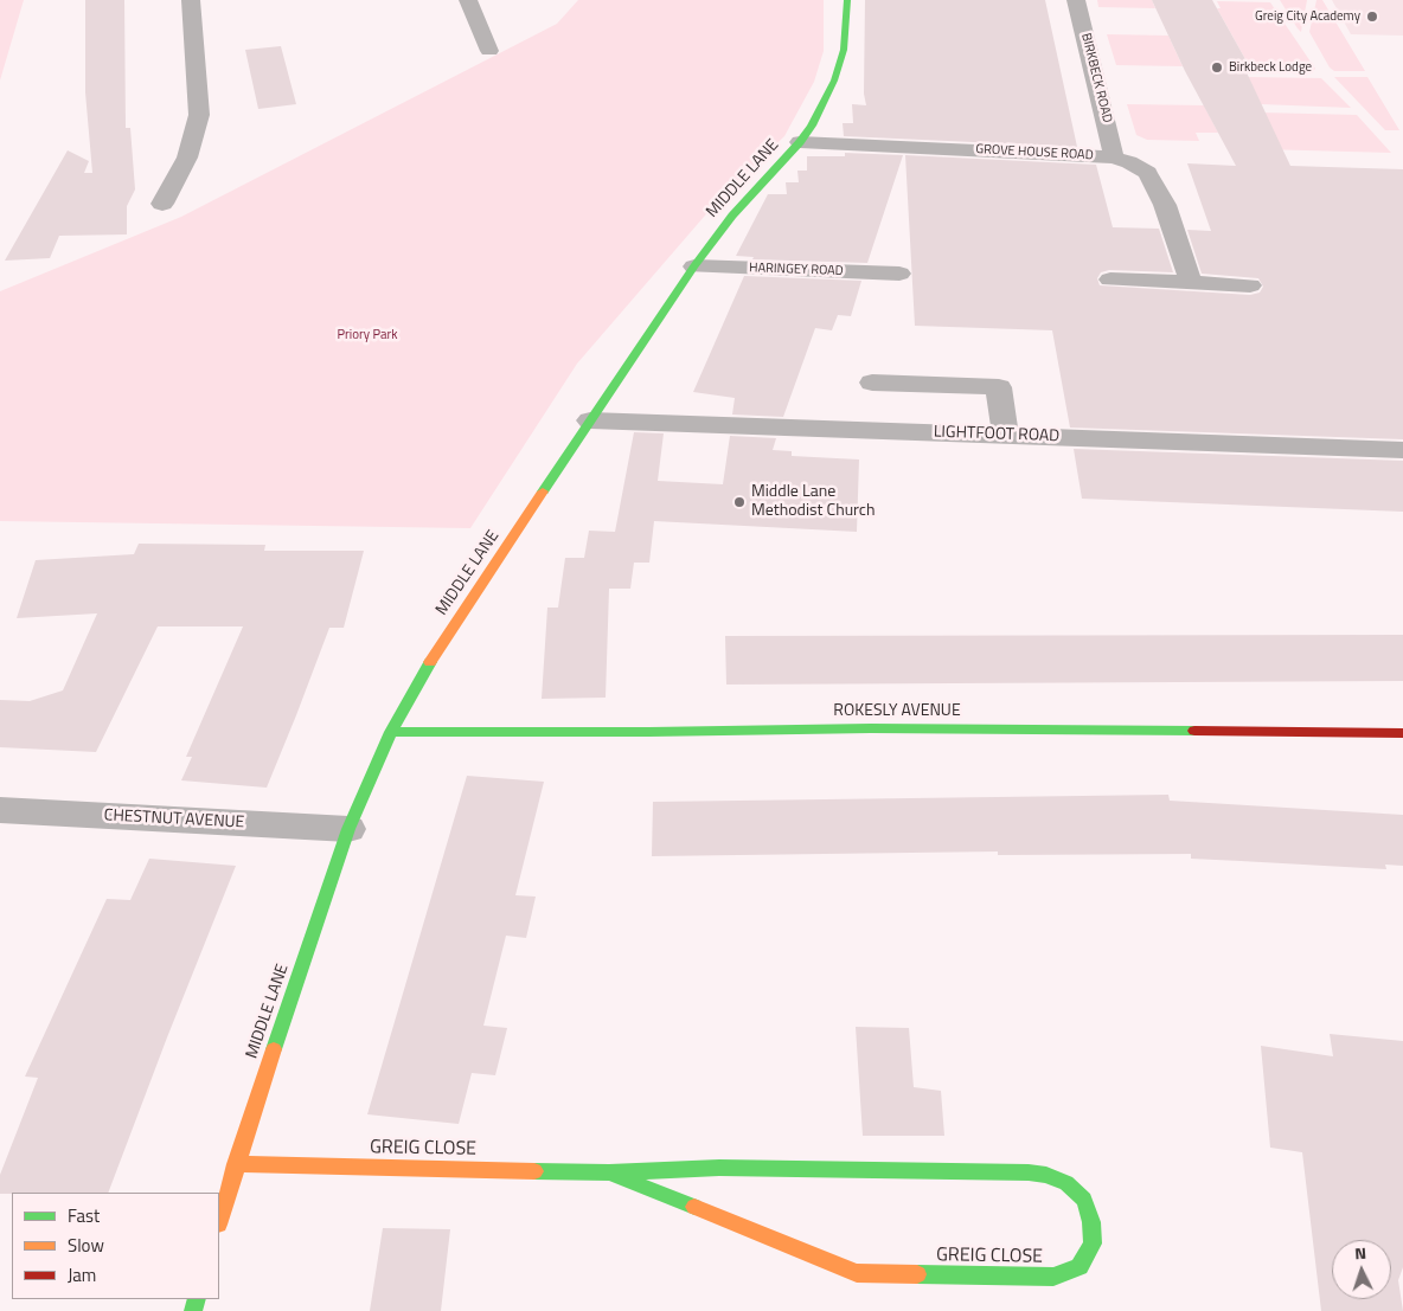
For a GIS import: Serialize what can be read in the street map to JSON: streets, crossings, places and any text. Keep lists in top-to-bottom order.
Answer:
{
  "streets": {
    "street": [
      "BIRKBECK ROAD",
      "GROVE HOUSE ROAD",
      "MIDDLE LANE",
      "HARINGEY ROAD",
      "LIGHTFOOT ROAD",
      "ROKESLY AVENUE",
      "CHESTNUT AVENUE",
      "GREIG CLOSE"
    ]
  },
  "crossings": [
    ["BIRKBECK ROAD", "GROVE HOUSE ROAD"],
    ["GROVE HOUSE ROAD", "MIDDLE LANE"],
    ["MIDDLE LANE", "HARINGEY ROAD"],
    ["MIDDLE LANE", "LIGHTFOOT ROAD"],
    ["MIDDLE LANE", "ROKESLY AVENUE"],
    ["MIDDLE LANE", "CHESTNUT AVENUE"],
    ["MIDDLE LANE", "GREIG CLOSE"]
  ],
  "parks": ["Priory Park"],
  "places": ["Greig City Academy", "Birkbeck Lodge", "Middle Lane Methodist Church"],
  "legend": ["Fast", "Slow", "Jam"],
  "north": "top"
}
